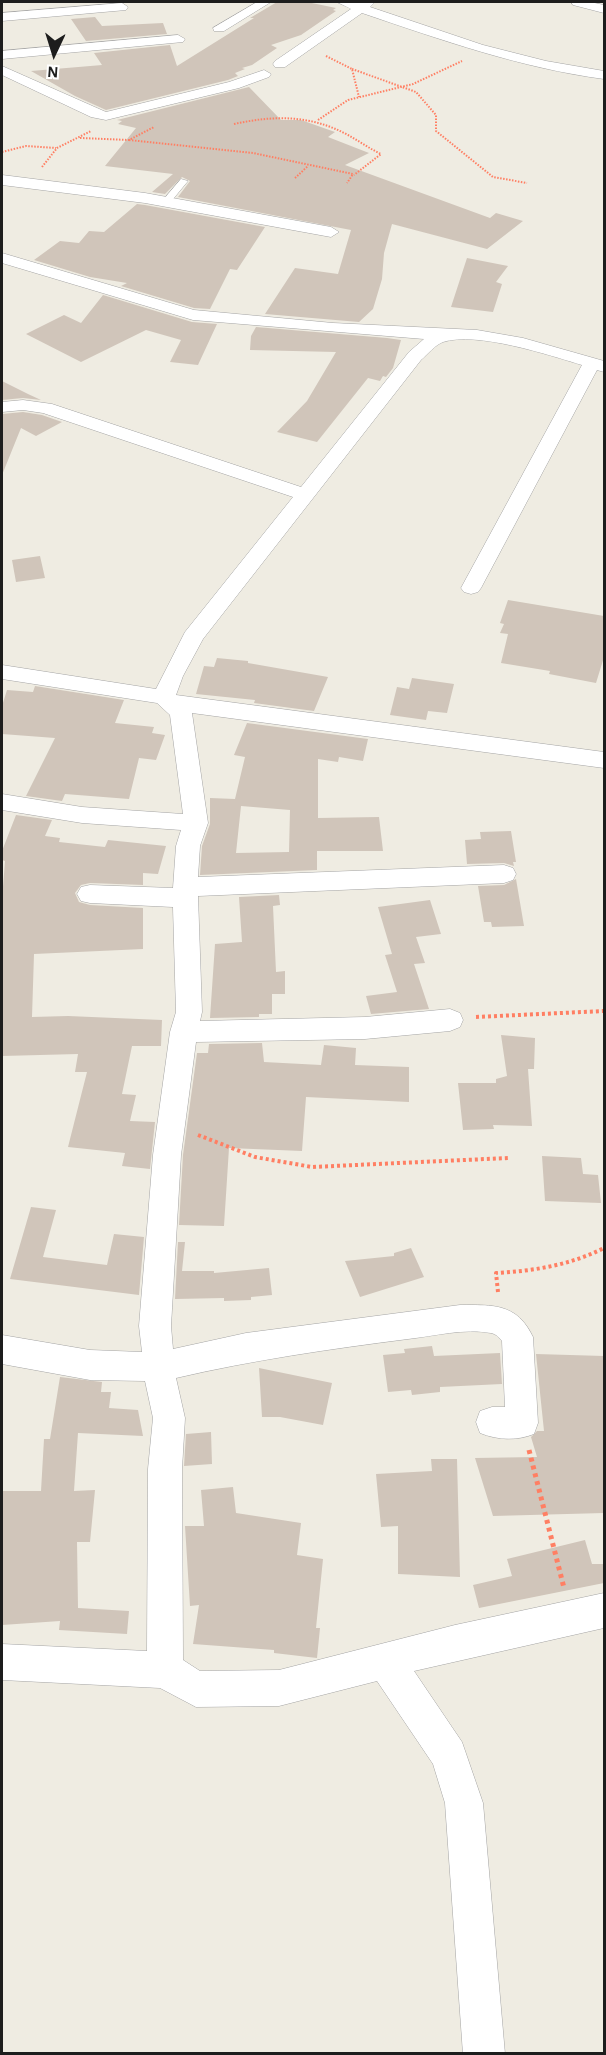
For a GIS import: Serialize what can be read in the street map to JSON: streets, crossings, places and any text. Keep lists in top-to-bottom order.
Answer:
{
  "north": "bottom"
}
